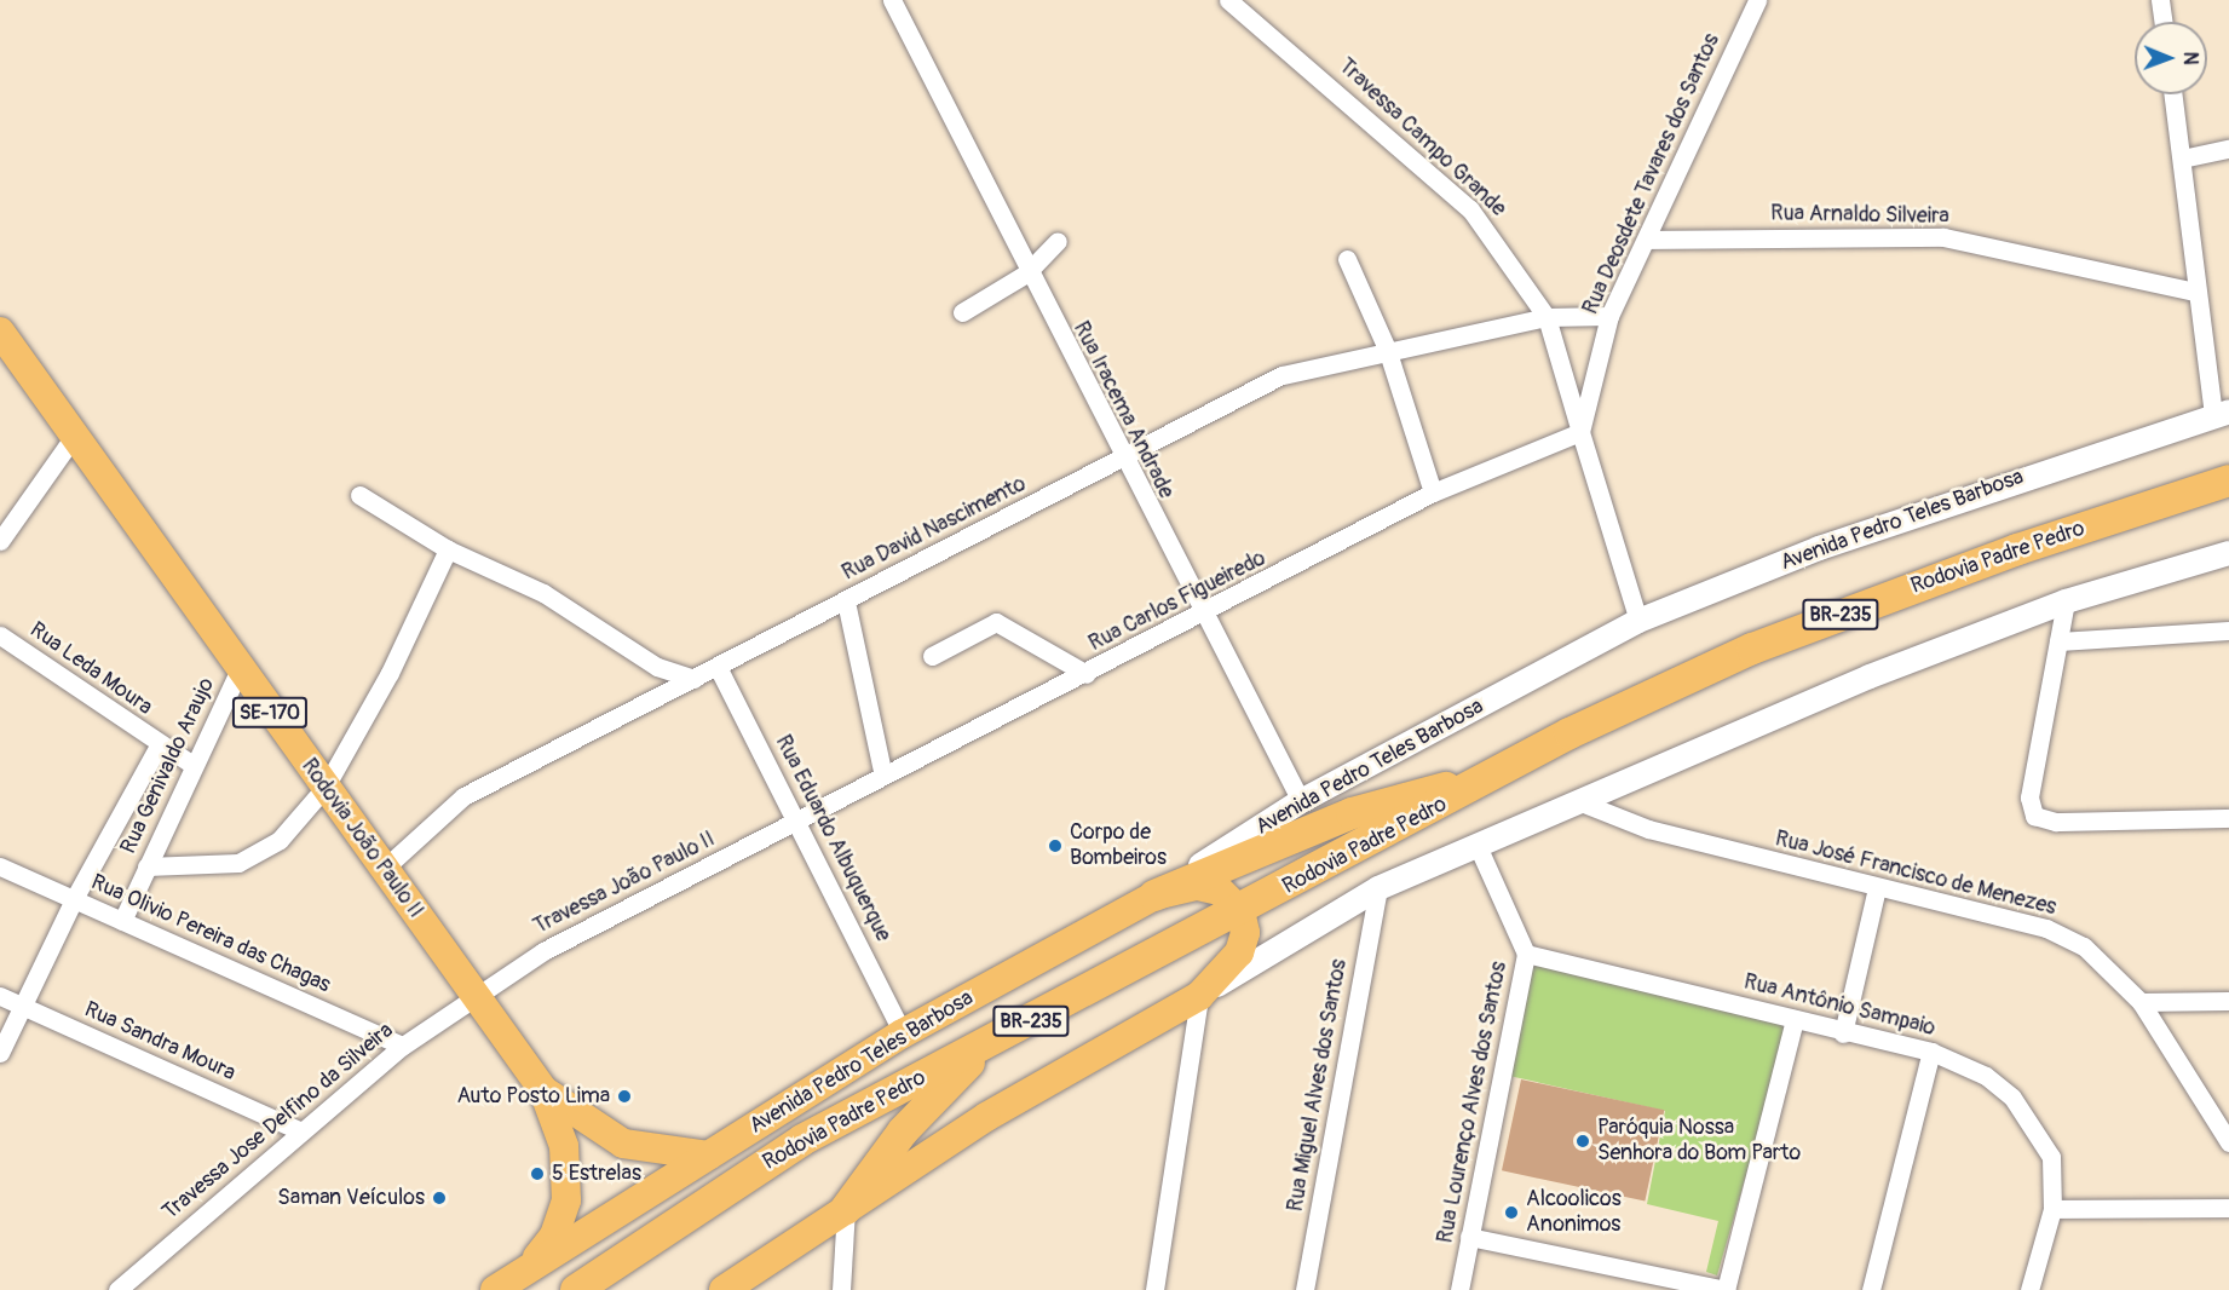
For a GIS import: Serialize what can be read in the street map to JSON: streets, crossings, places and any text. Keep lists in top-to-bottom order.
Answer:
{
  "streets": {
    "highway": ["Rodovia Padre Pedro", "BR-235"],
    "main road": ["Avenida Pedro Teles Barbosa", "SE-170", "Rodovia João Paulo II"],
    "street": [
      "Travessa Campo Grande",
      "Rua Deosdete Tavares dos Santos",
      "Rua Arnaldo Silveira",
      "Rua Iracema Andrade",
      "Rua David Nascimento",
      "Rua Carlos Figueiredo",
      "Rua Leda Moura",
      "Rua Genivaldo Araujo",
      "Rua Eduardo Albuquerque",
      "Rua José Francisco de Menezes",
      "Travessa João Paulo II",
      "Rua Olivio Pereira das Chagas",
      "Rua Antônio Sampaio",
      "Rua Sandra Moura",
      "Rua Miguel Alves dos Santos",
      "Rua Lourenço Alves dos Santos",
      "Travessa Jose Delfino da Silveira"
    ]
  },
  "crossings": [
    ["Travessa Campo Grande", "Rua Deosdete Tavares dos Santos"],
    ["Travessa Campo Grande", "Rua David Nascimento"],
    ["Travessa Campo Grande", "Rua Carlos Figueiredo"],
    ["Rua Deosdete Tavares dos Santos", "Rua Arnaldo Silveira"],
    ["Rua Deosdete Tavares dos Santos", "Rua Carlos Figueiredo"],
    ["Rua Iracema Andrade", "Avenida Pedro Teles Barbosa"],
    ["Rua Iracema Andrade", "Rua David Nascimento"],
    ["Rua Iracema Andrade", "Rua Carlos Figueiredo"],
    ["Avenida Pedro Teles Barbosa", "Rodovia João Paulo II"],
    ["Avenida Pedro Teles Barbosa", "Rua Eduardo Albuquerque"],
    ["Rua David Nascimento", "Rodovia João Paulo II"],
    ["Rua David Nascimento", "Rua Eduardo Albuquerque"],
    ["Rua Carlos Figueiredo", "Rua Eduardo Albuquerque"],
    ["Rua Carlos Figueiredo", "Travessa João Paulo II"],
    ["Rua Leda Moura", "Rua Genivaldo Araujo"],
    ["Rua Genivaldo Araujo", "Rodovia João Paulo II"],
    ["Rua Genivaldo Araujo", "Rua Olivio Pereira das Chagas"],
    ["Rua Genivaldo Araujo", "Rua Sandra Moura"],
    ["Rodovia João Paulo II", "Travessa João Paulo II"],
    ["Rodovia João Paulo II", "Travessa Jose Delfino da Silveira"],
    ["Rua Eduardo Albuquerque", "Travessa João Paulo II"],
    ["Travessa João Paulo II", "Travessa Jose Delfino da Silveira"],
    ["Rua Olivio Pereira das Chagas", "Travessa Jose Delfino da Silveira"],
    ["Rua Antônio Sampaio", "Rua Lourenço Alves dos Santos"],
    ["Rua Sandra Moura", "Travessa Jose Delfino da Silveira"]
  ],
  "places": [
    "Corpo de Bombeiros",
    "Auto Posto Lima",
    "Paróquia Nossa Senhora do Bom Parto",
    "5 Estrelas",
    "Saman Veículos",
    "Alcoolicos Anonimos"
  ],
  "north": "right"
}
